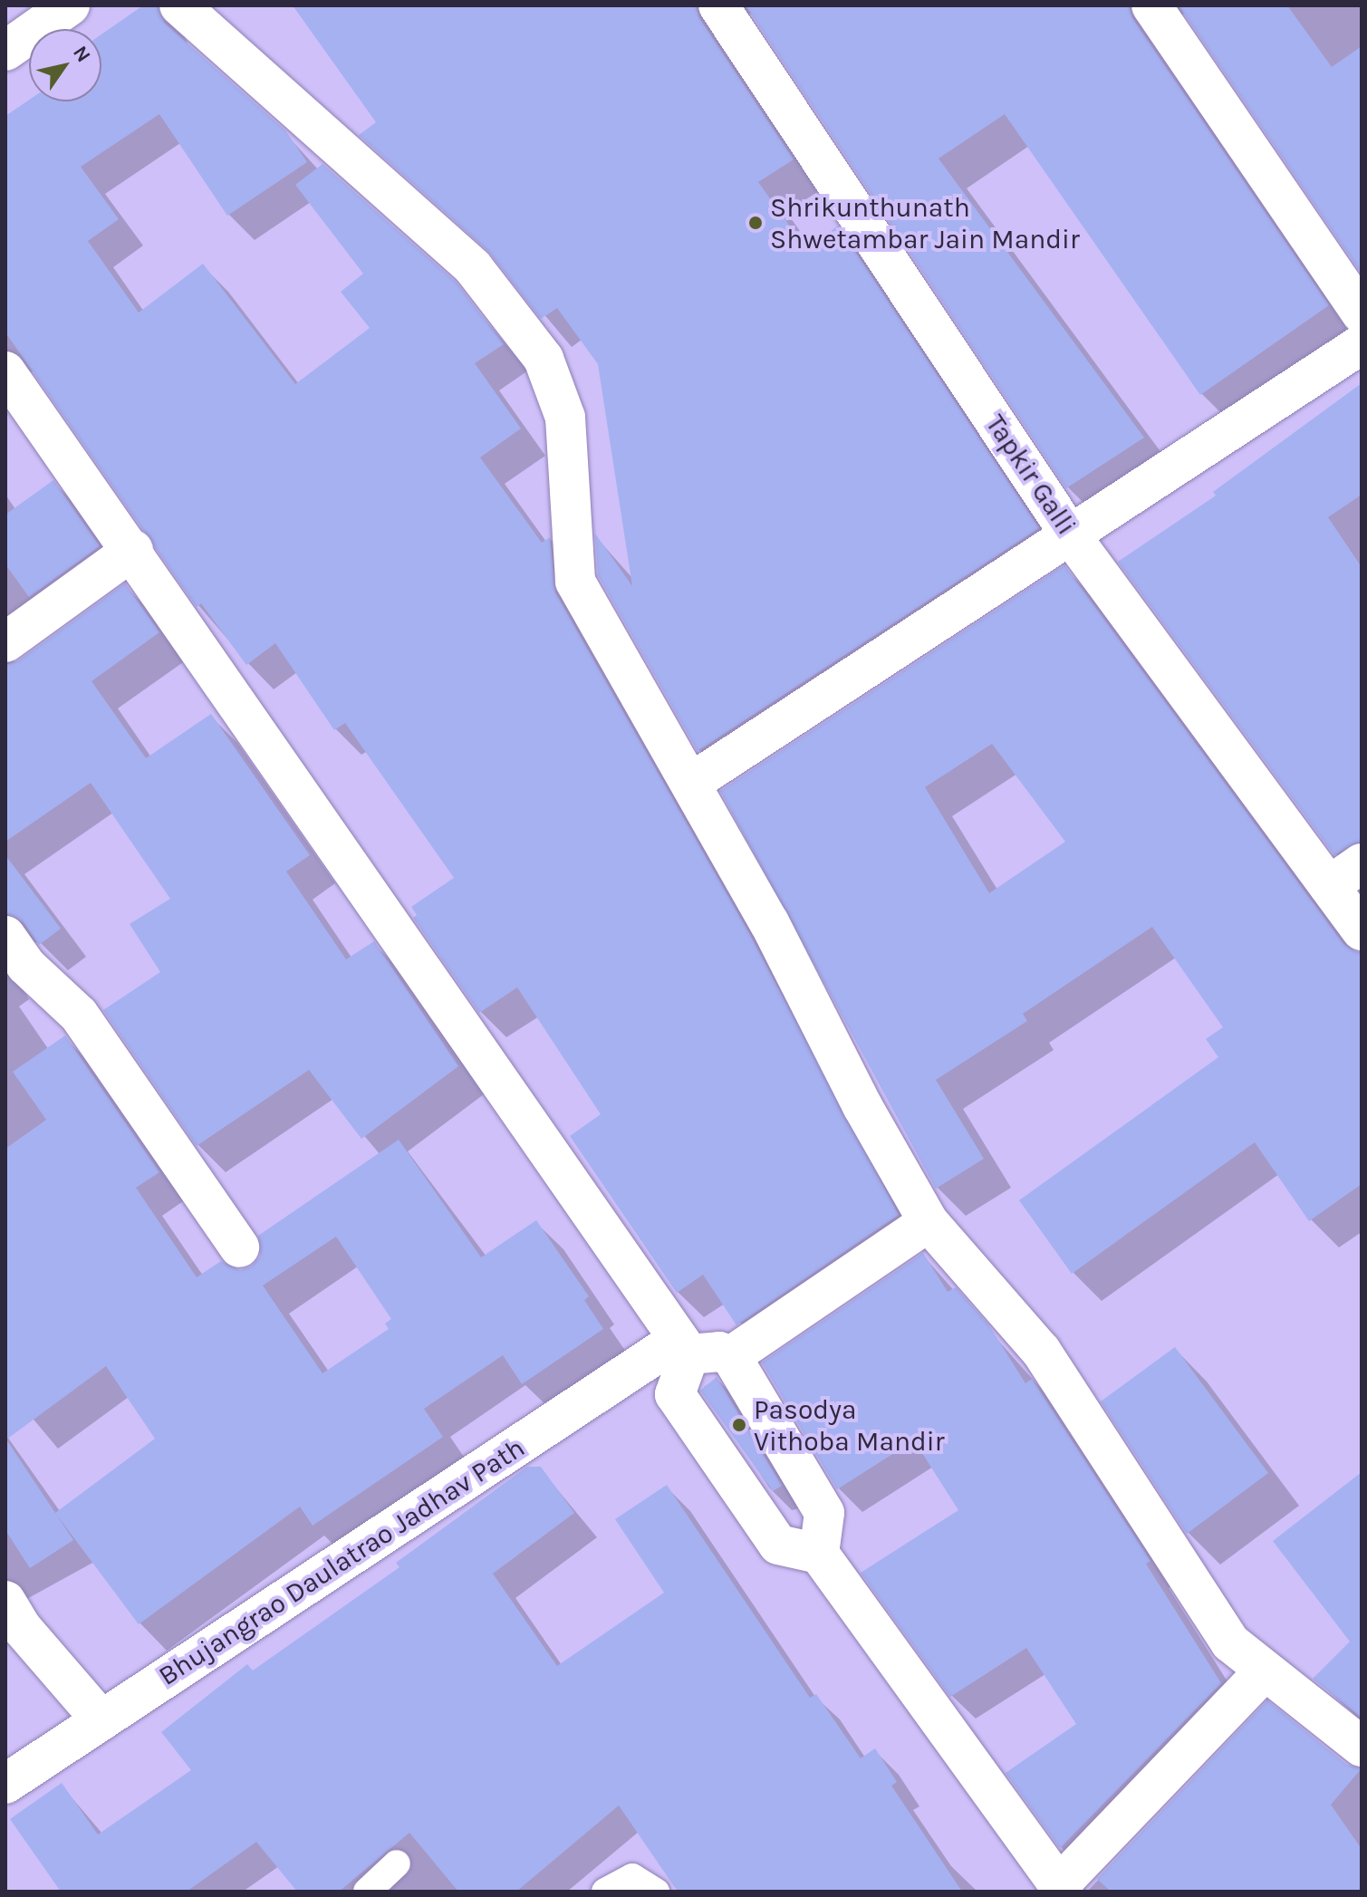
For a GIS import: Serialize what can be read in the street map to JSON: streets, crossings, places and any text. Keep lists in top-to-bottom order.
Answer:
{
  "streets": {
    "main road": ["Tapkir Galli", "Bhujangrao Daulatrao Jadhav Path"]
  },
  "places": ["Shrikunthunath Shwetambar Jain Mandir", "Pasodya Vithoba Mandir"],
  "north": "top right"
}
